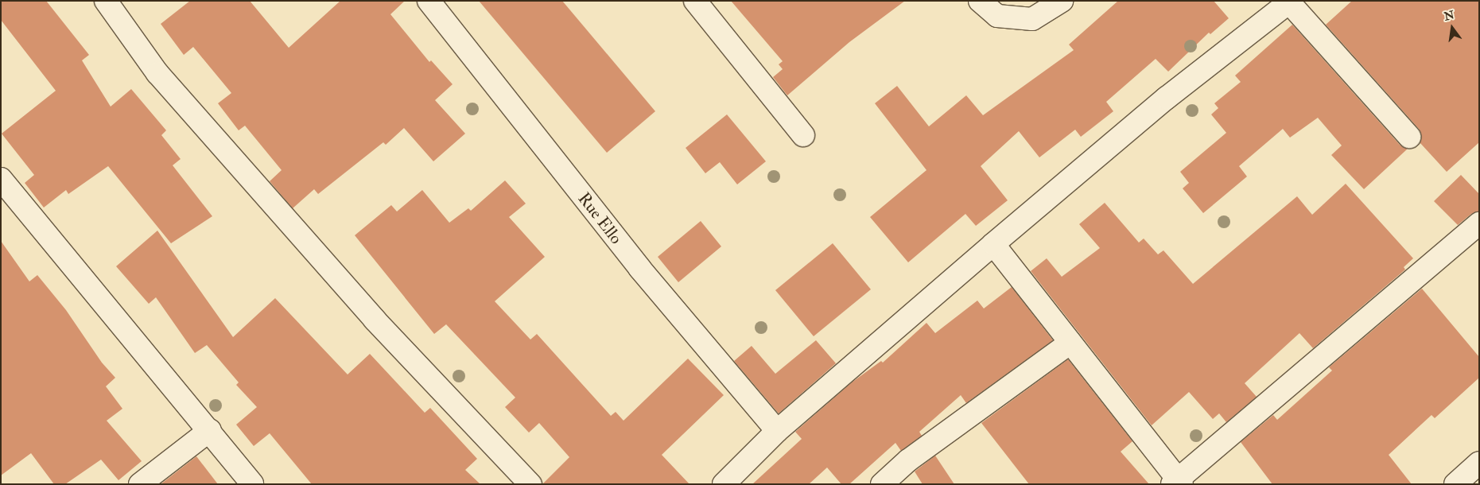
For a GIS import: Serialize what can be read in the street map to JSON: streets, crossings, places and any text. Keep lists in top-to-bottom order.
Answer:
{
  "streets": {
    "street": ["Rue Ello"]
  },
  "north": "top"
}
